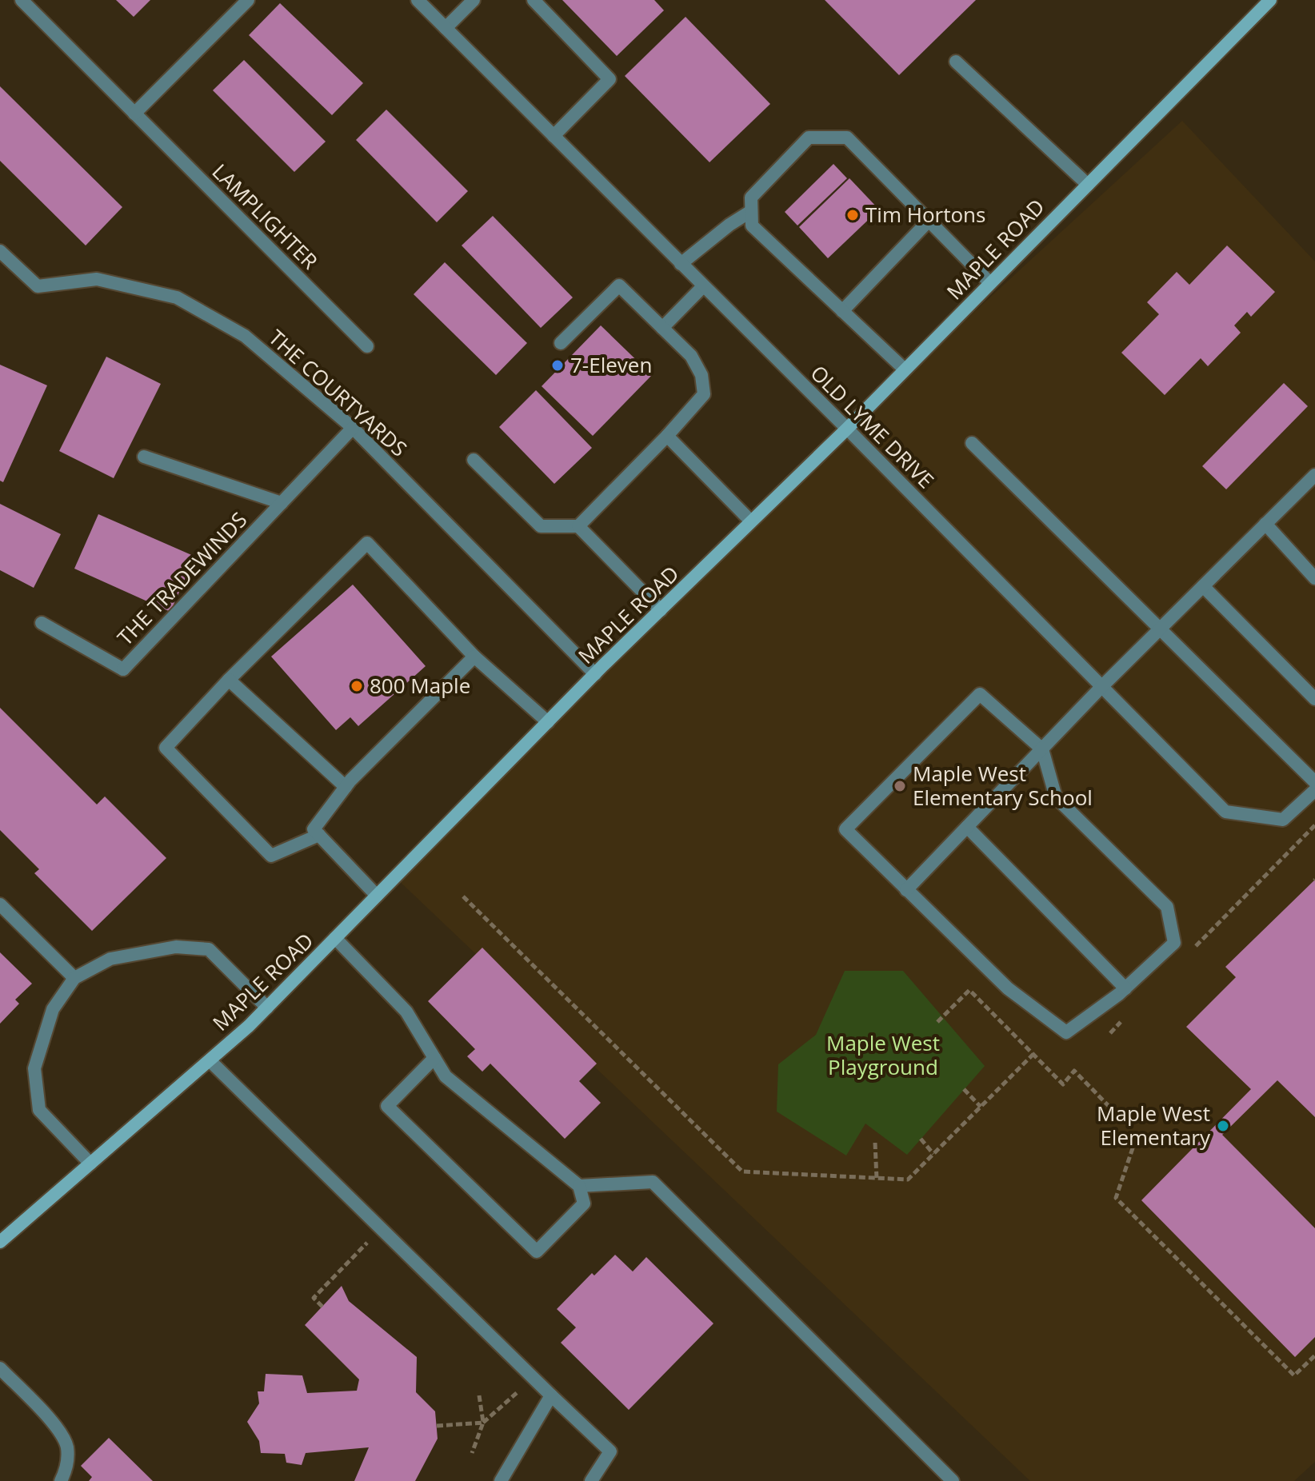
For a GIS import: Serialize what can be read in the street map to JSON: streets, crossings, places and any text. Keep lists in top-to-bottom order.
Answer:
{
  "streets": {
    "main road": ["MAPLE ROAD"],
    "street": [
      "LAMPLIGHTER",
      "THE COURTYARDS",
      "OLD LYME DRIVE",
      "THE TRADEWINDS"
    ]
  },
  "crossings": [
    ["MAPLE ROAD", "THE COURTYARDS"],
    ["MAPLE ROAD", "OLD LYME DRIVE"],
    ["THE COURTYARDS", "THE TRADEWINDS"]
  ],
  "parks": ["Maple West Playground"],
  "places": [
    "Tim Hortons",
    "7-Eleven",
    "800 Maple",
    "Maple West Elementary School",
    "Maple West Elementary"
  ]
}
